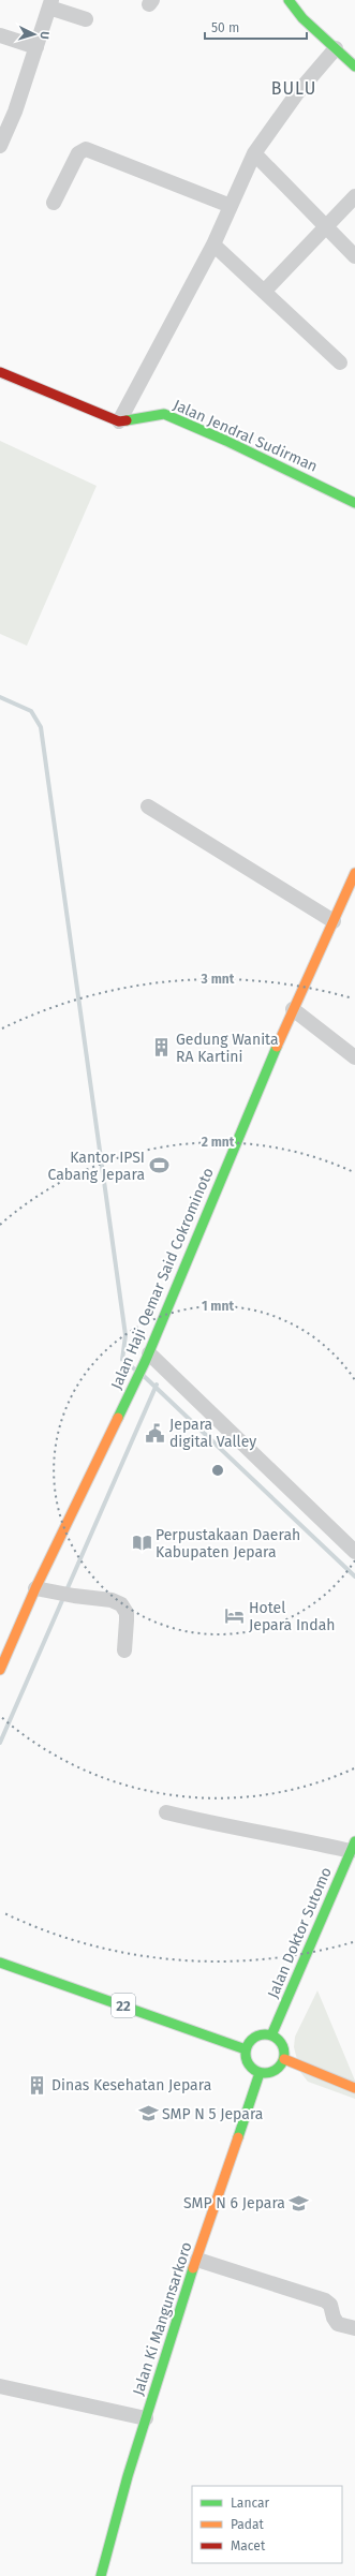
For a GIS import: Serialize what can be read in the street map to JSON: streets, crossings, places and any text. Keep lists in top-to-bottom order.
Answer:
{
  "streets": {
    "main road": [
      "Jalan Jendral Sudirman",
      "Jalan Haji Oemar Said Cokrominoto",
      "Jalan Doktor Sutomo",
      "22",
      "Jalan Ki Mangunsarkoro"
    ]
  },
  "crossings": [
    ["Jalan Doktor Sutomo", "22"],
    ["Jalan Doktor Sutomo", "Jalan Ki Mangunsarkoro"],
    ["22", "Jalan Ki Mangunsarkoro"]
  ],
  "districts": ["BULU"],
  "places": {
    "building": ["Gedung Wanita RA Kartini", "Dinas Kesehatan Jepara"],
    "sports": ["Kantor IPSI Cabang Jepara"],
    "public building": ["Jepara digital Valley"],
    "library": ["Perpustakaan Daerah Kabupaten Jepara"],
    "hotel": ["Hotel Jepara Indah"],
    "school or university": ["SMP N 5 Jepara", "SMP N 6 Jepara"]
  },
  "legend": ["Lancar", "Padat", "Macet"],
  "scale_bar": "50 m",
  "north": "right",
  "rings": ["3 mnt", "2 mnt", "1 mnt"]
}
